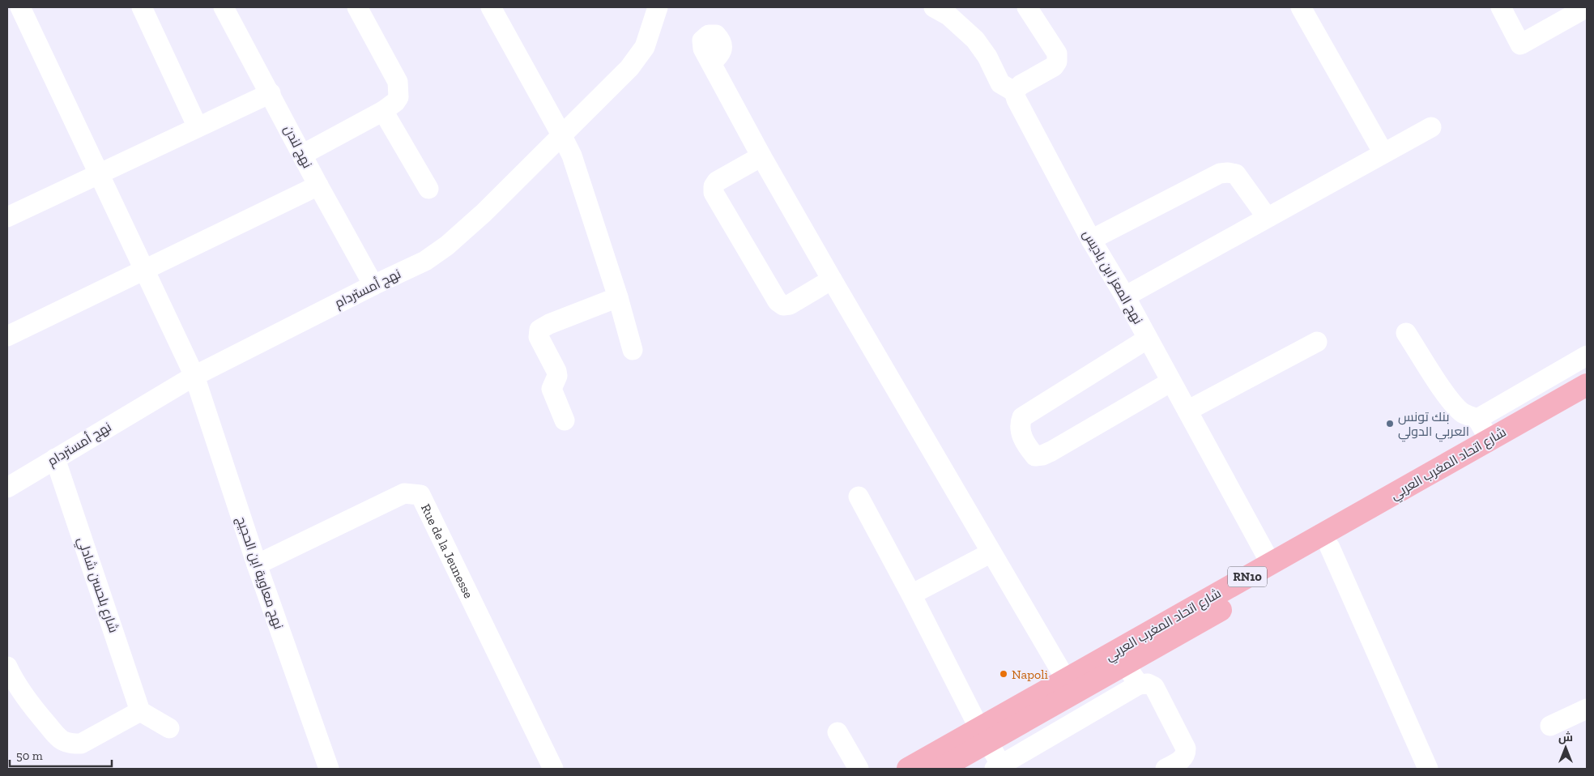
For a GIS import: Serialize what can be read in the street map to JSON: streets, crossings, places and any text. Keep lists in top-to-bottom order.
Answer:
{
  "streets": {
    "main road": ["شارع اتحاد المغرب العربي", "RN10"],
    "street": [
      "نهج لندن",
      "نهج المعز ابن باديس",
      "نهج أمستردام",
      "Rue de la Jeunesse",
      "نهج معاوية ابن الحجيج",
      "شارع بلحسن شادلي"
    ]
  },
  "crossings": [
    ["نهج لندن", "نهج أمستردام"],
    ["نهج المعز ابن باديس", "شارع اتحاد المغرب العربي"],
    ["نهج أمستردام", "نهج معاوية ابن الحجيج"],
    ["نهج أمستردام", "شارع بلحسن شادلي"],
    ["Rue de la Jeunesse", "نهج معاوية ابن الحجيج"]
  ],
  "places": ["بنك تونس العربي الدولي", "Napoli"],
  "scale_bar": "50 m",
  "north": "top"
}
